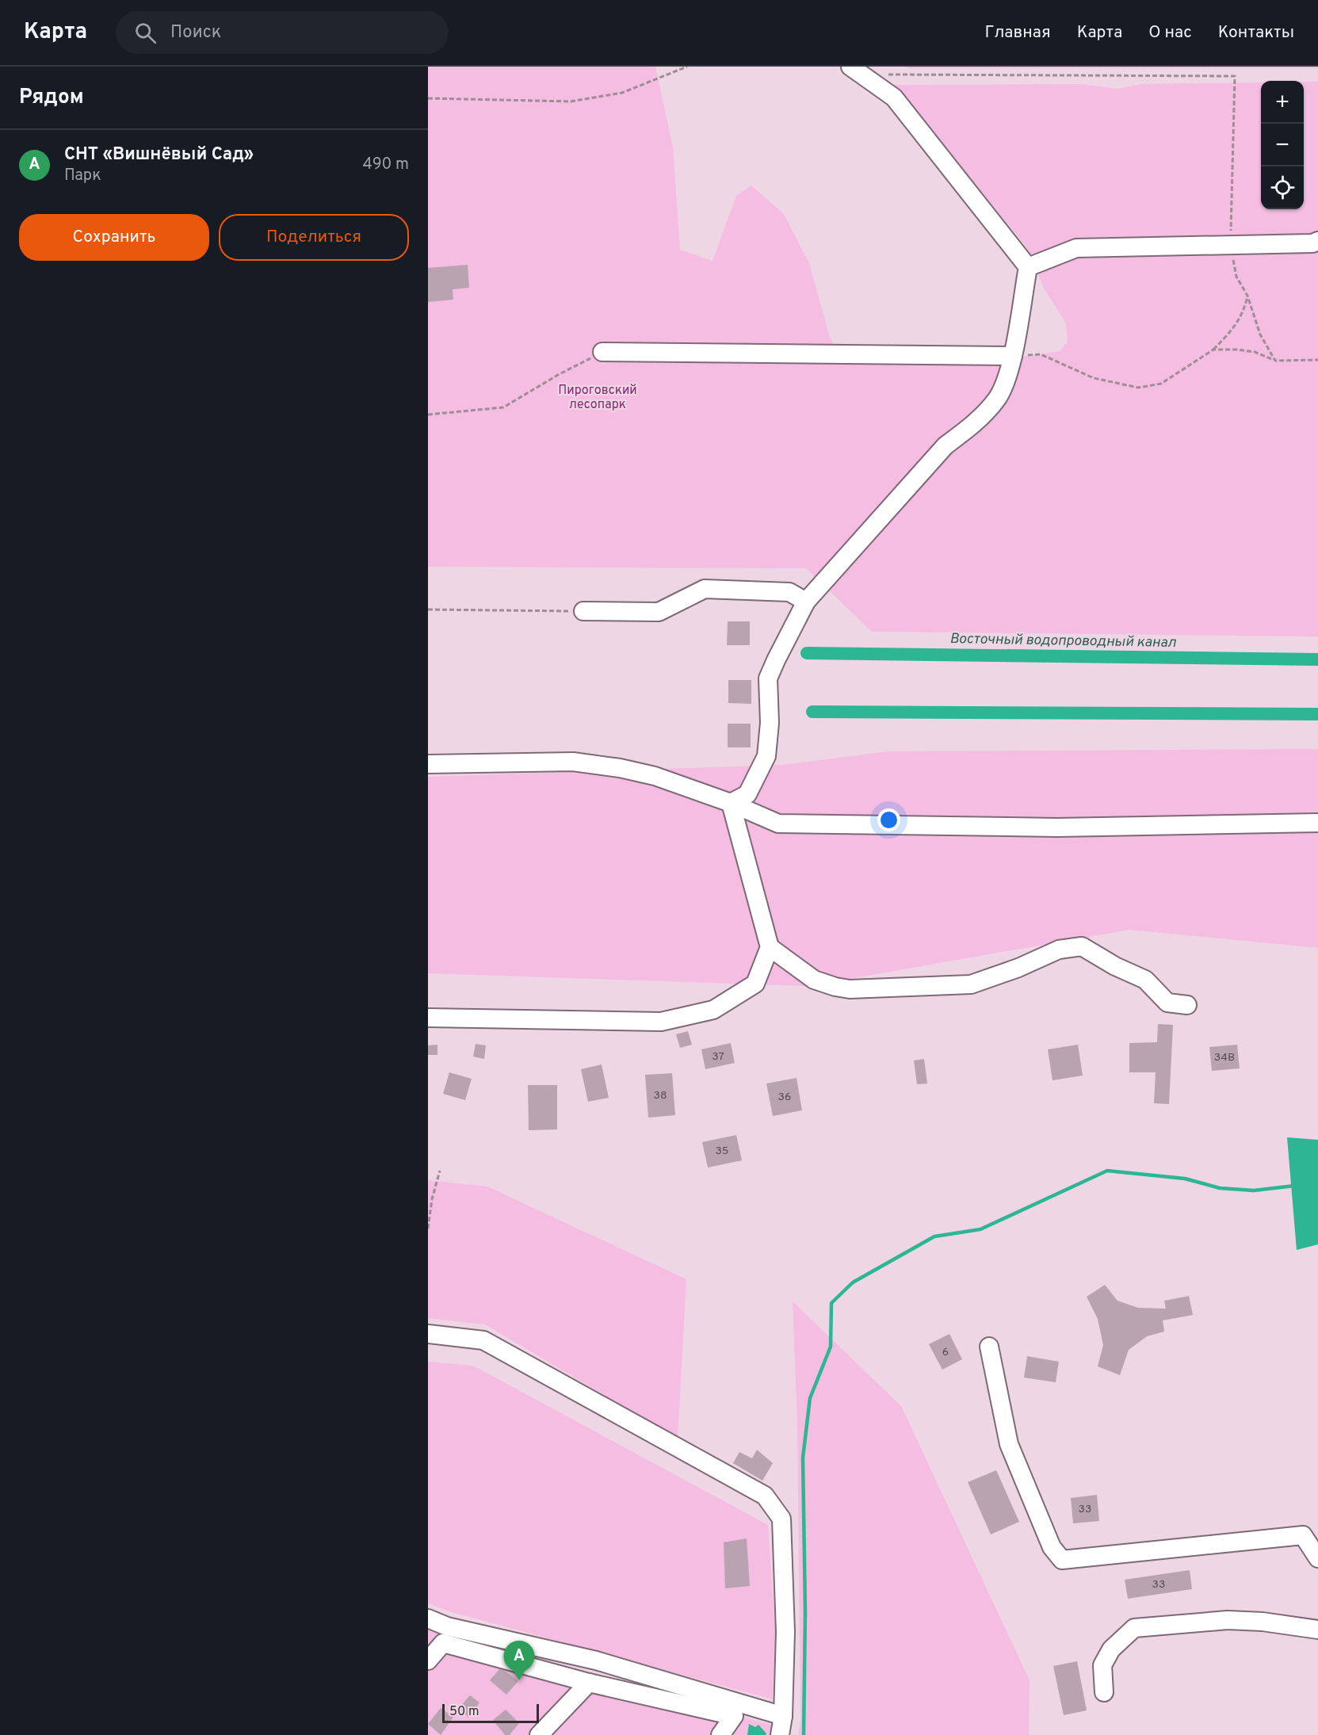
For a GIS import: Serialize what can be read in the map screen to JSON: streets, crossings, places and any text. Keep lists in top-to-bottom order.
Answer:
{
  "water": ["Восточный водопроводный канал"],
  "parks": ["Пироговский лесопарк"],
  "house_numbers": [
    "37",
    "34В",
    "38",
    "36",
    "35",
    "6",
    "33",
    "33"
  ],
  "scale_bar": "50 m",
  "page": {
    "header": "Карта",
    "search": "Поиск",
    "nav": [
      "Главная",
      "Карта",
      "О нас",
      "Контакты"
    ],
    "heading": "Рядом",
    "map_buttons": ["+", "−"],
    "list": [
      {
        "mark": "A",
        "name": "СНТ «Вишнёвый Сад»",
        "note": "Парк",
        "value": "490 m"
      }
    ],
    "buttons": ["Сохранить", "Поделиться"],
    "pins": "A",
    "scale": "50 m"
  }
}
